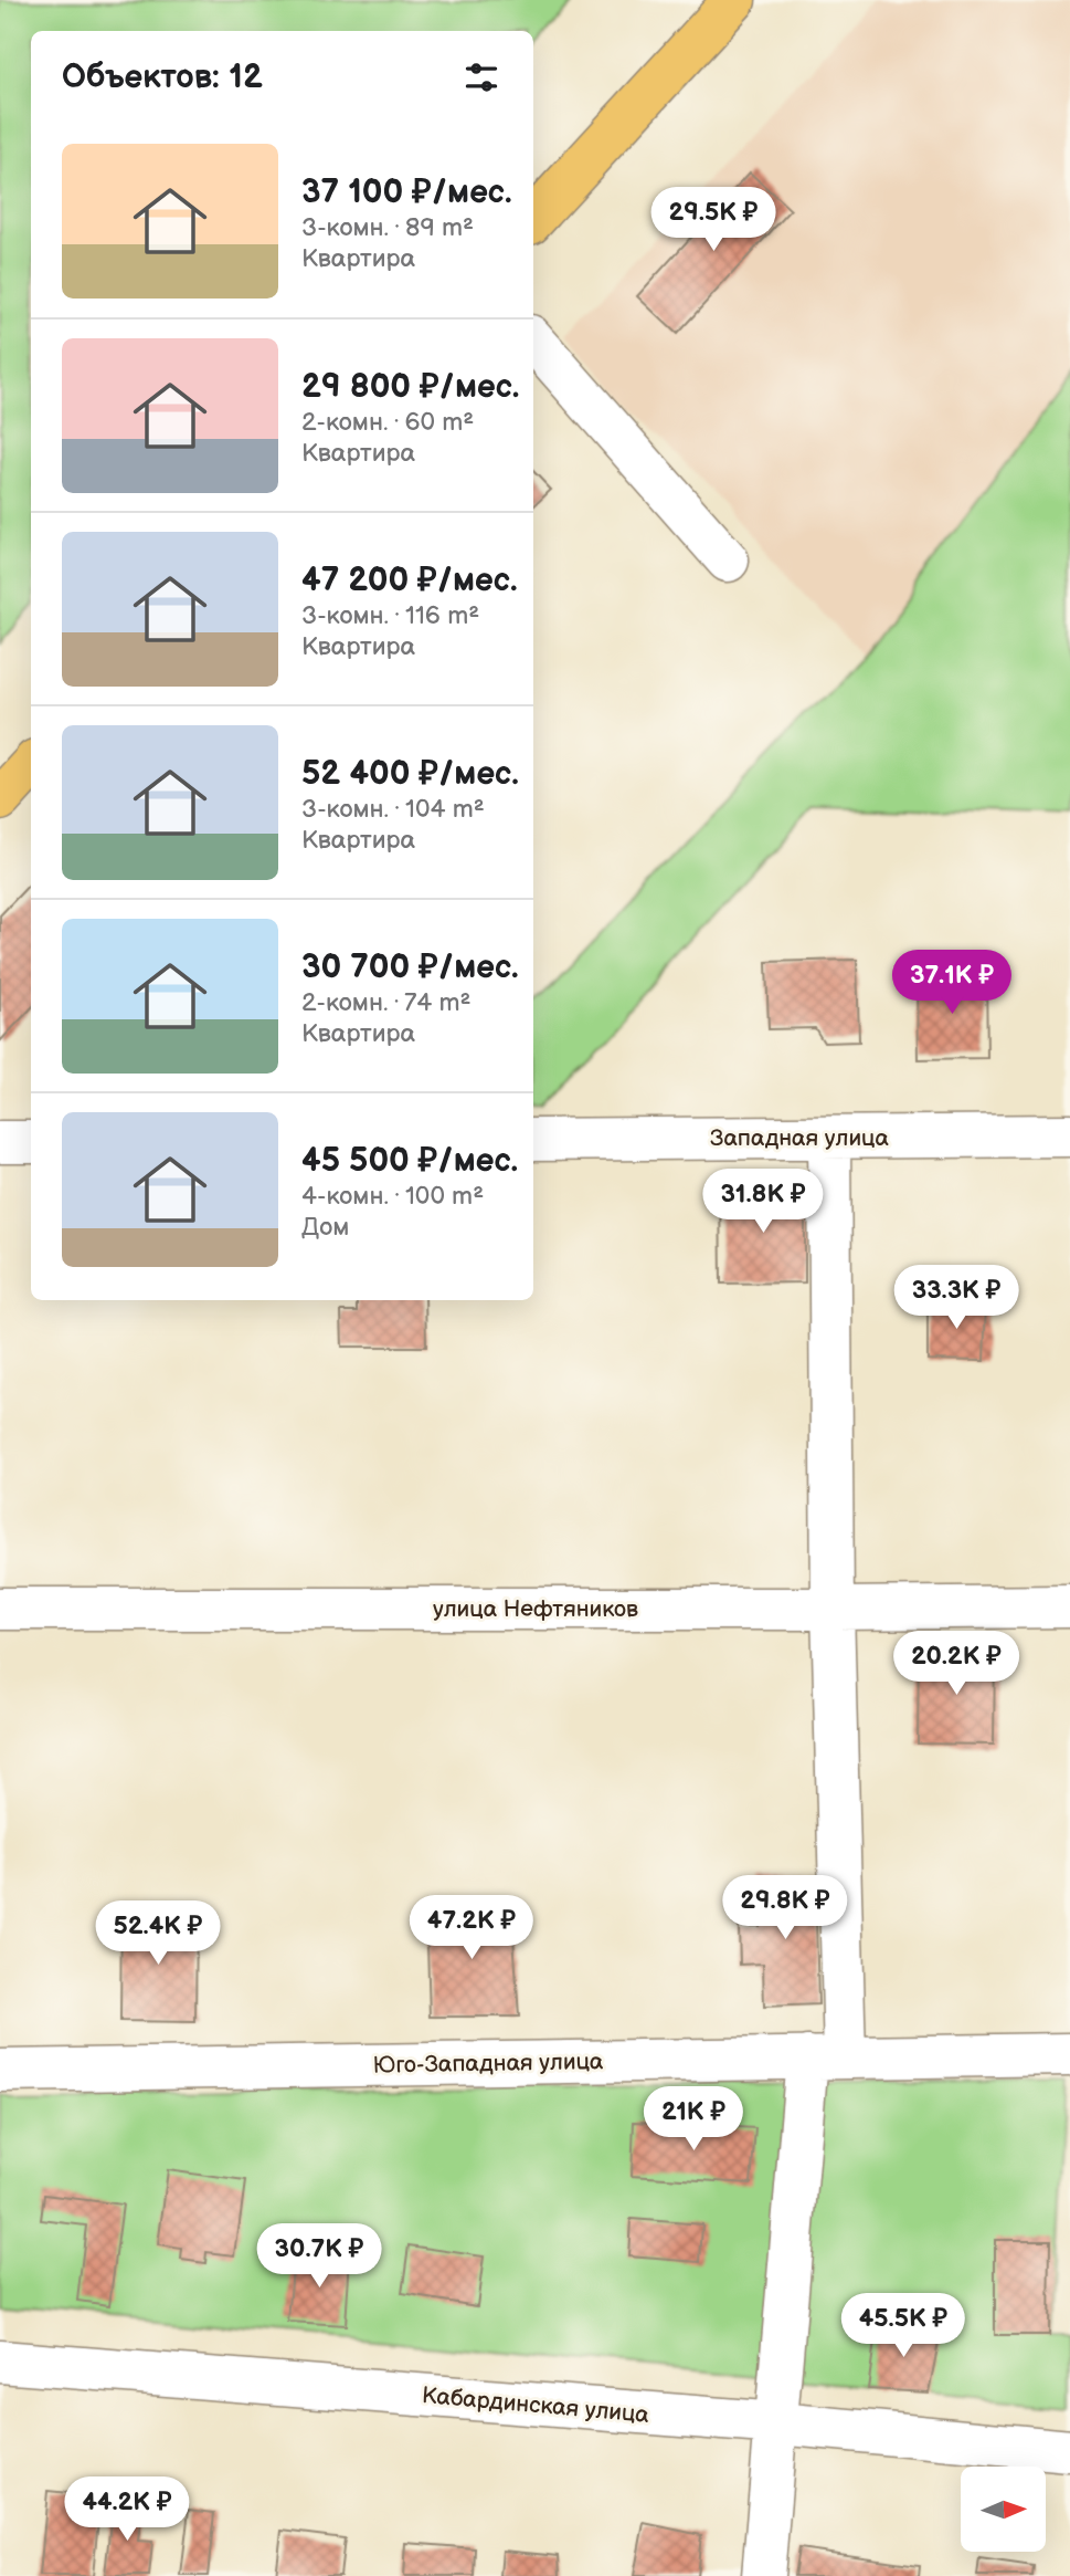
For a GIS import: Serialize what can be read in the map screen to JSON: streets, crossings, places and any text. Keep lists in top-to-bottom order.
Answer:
{
  "streets": {
    "street": [
      "Западная улица",
      "улица Нефтяников",
      "Юго-Западная улица",
      "Кабардинская улица"
    ]
  },
  "north": "right",
  "page": {
    "heading": "Объектов: 12",
    "list": [
      {
        "name": "37 100 ₽/мес.",
        "note": "3-комн. · 89 m² · Квартира"
      },
      {
        "name": "29 800 ₽/мес.",
        "note": "2-комн. · 60 m² · Квартира"
      },
      {
        "name": "47 200 ₽/мес.",
        "note": "3-комн. · 116 m² · Квартира"
      },
      {
        "name": "52 400 ₽/мес.",
        "note": "3-комн. · 104 m² · Квартира"
      },
      {
        "name": "30 700 ₽/мес.",
        "note": "2-комн. · 74 m² · Квартира"
      },
      {
        "name": "45 500 ₽/мес.",
        "note": "4-комн. · 100 m² · Дом"
      }
    ],
    "price": [
      "29.5K ₽",
      "37.1K ₽",
      "31.8K ₽",
      "33.3K ₽",
      "20.2K ₽",
      "29.8K ₽",
      "47.2K ₽",
      "52.4K ₽",
      "21K ₽",
      "30.7K ₽",
      "45.5K ₽",
      "44.2K ₽"
    ]
  }
}
